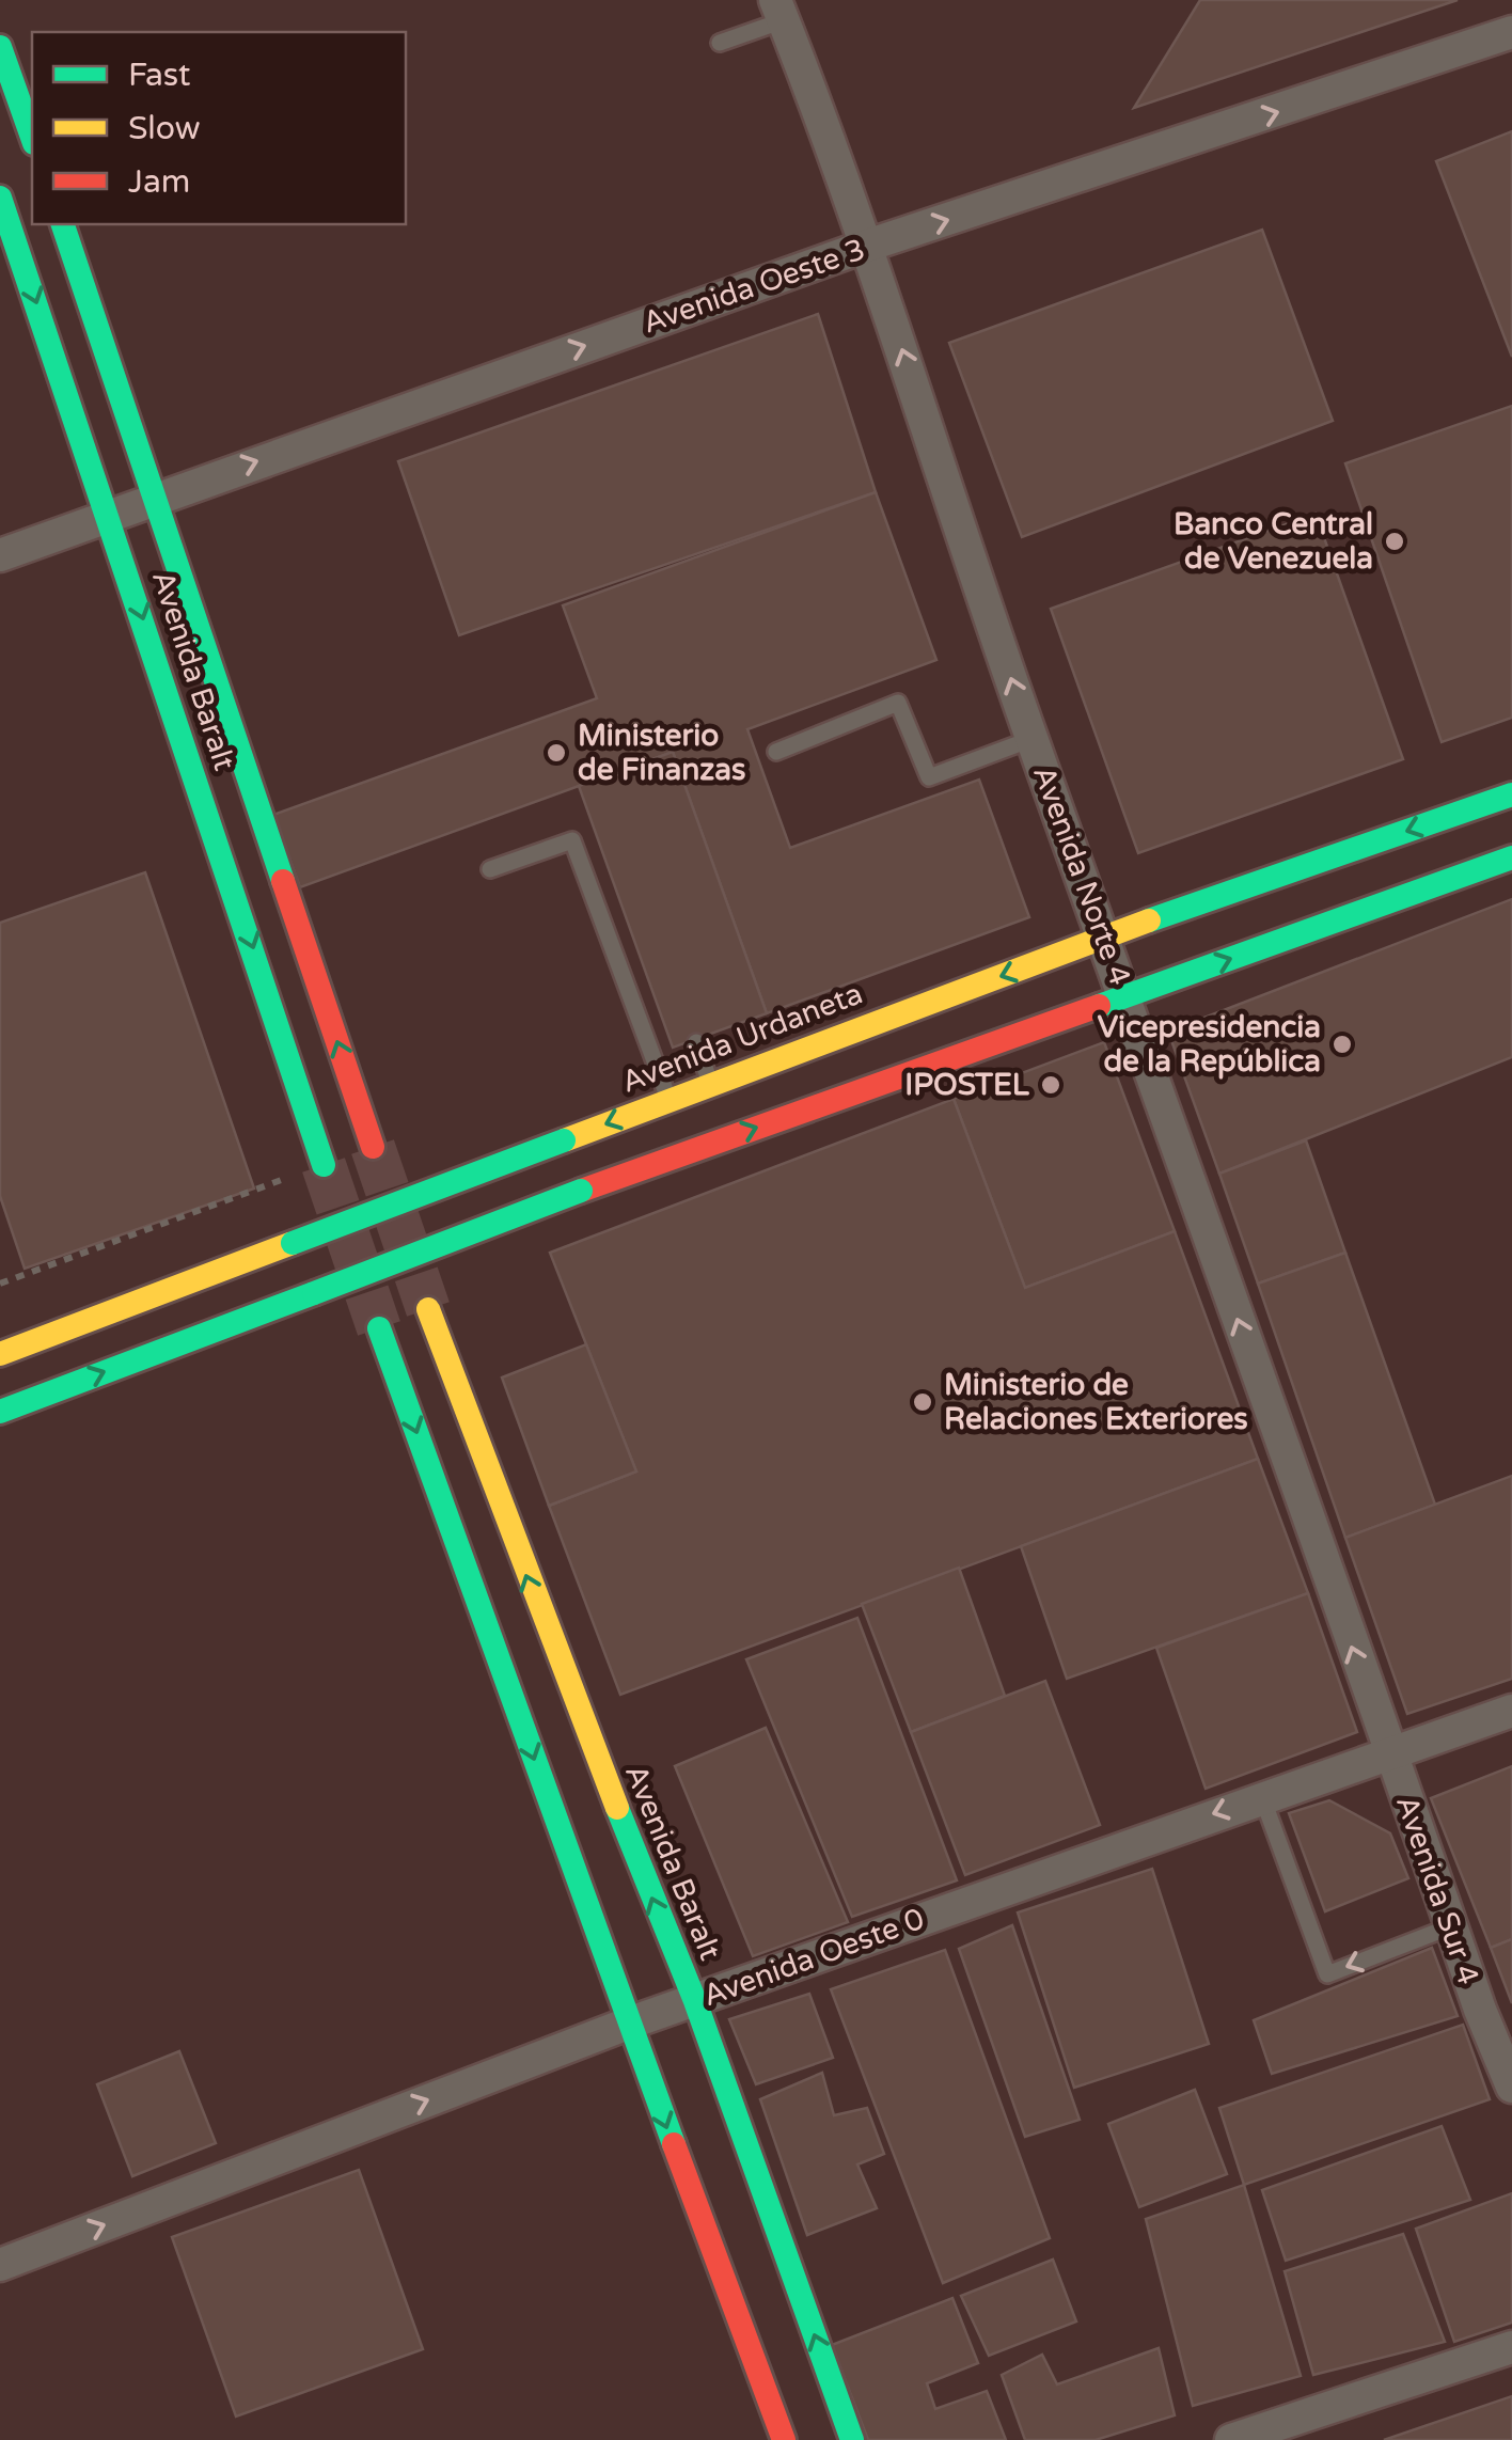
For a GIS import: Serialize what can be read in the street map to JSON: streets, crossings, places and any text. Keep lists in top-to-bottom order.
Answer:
{
  "streets": {
    "main road": ["Avenida Baralt", "Avenida Urdaneta"],
    "street": [
      "Avenida Oeste 3",
      "Avenida Norte 4",
      "Avenida Sur 4",
      "Avenida Oeste 0"
    ]
  },
  "crossings": [
    ["Avenida Oeste 3", "Avenida Baralt"],
    ["Avenida Oeste 3", "Avenida Norte 4"],
    ["Avenida Baralt", "Avenida Oeste 0"],
    ["Avenida Norte 4", "Avenida Urdaneta"],
    ["Avenida Norte 4", "Avenida Sur 4"],
    ["Avenida Norte 4", "Avenida Oeste 0"],
    ["Avenida Sur 4", "Avenida Oeste 0"]
  ],
  "one_way": ["Avenida Oeste 3", "Avenida Norte 4"],
  "places": [
    "Banco Central de Venezuela",
    "Ministerio de Finanzas",
    "Vicepresidencia de la República",
    "IPOSTEL",
    "Ministerio de Relaciones Exteriores"
  ],
  "legend": ["Fast", "Slow", "Jam"]
}
